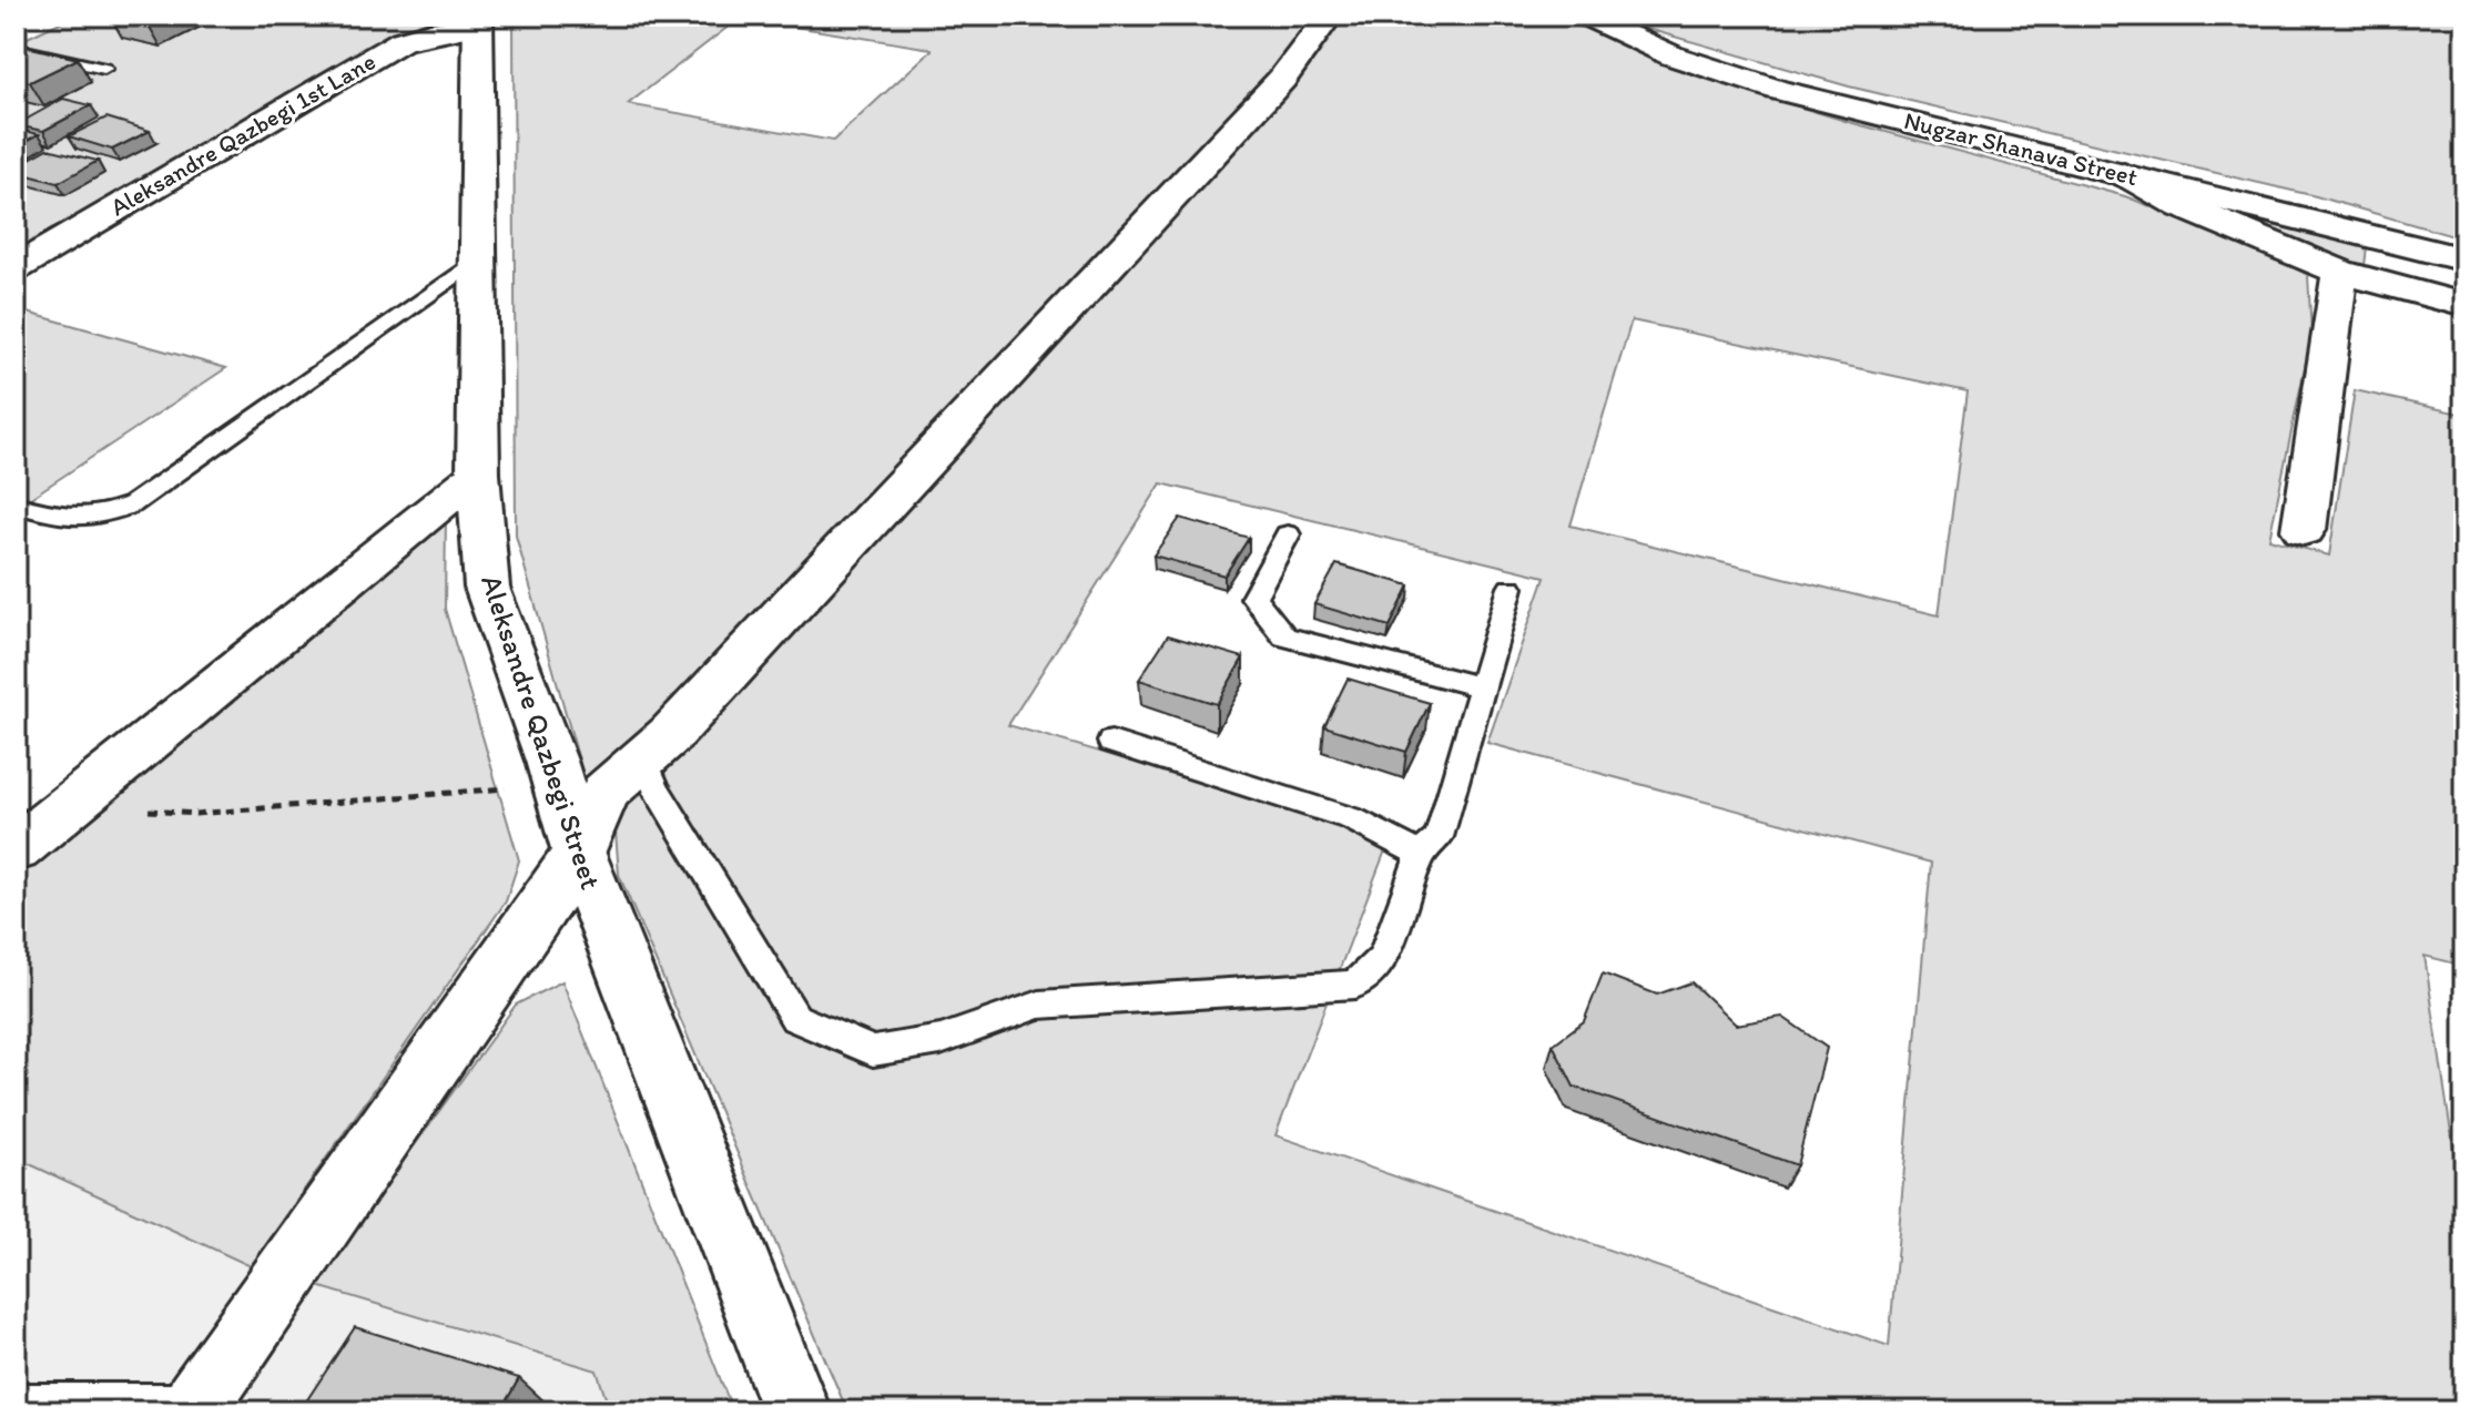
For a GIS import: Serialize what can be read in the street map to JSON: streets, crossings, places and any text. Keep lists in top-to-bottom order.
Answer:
{
  "streets": {
    "street": ["Aleksandre Qazbegi 1st Lane", "Nugzar Shanava Street", "Aleksandre Qazbegi Street"]
  },
  "crossings": [
    ["Aleksandre Qazbegi 1st Lane", "Aleksandre Qazbegi Street"]
  ]
}
